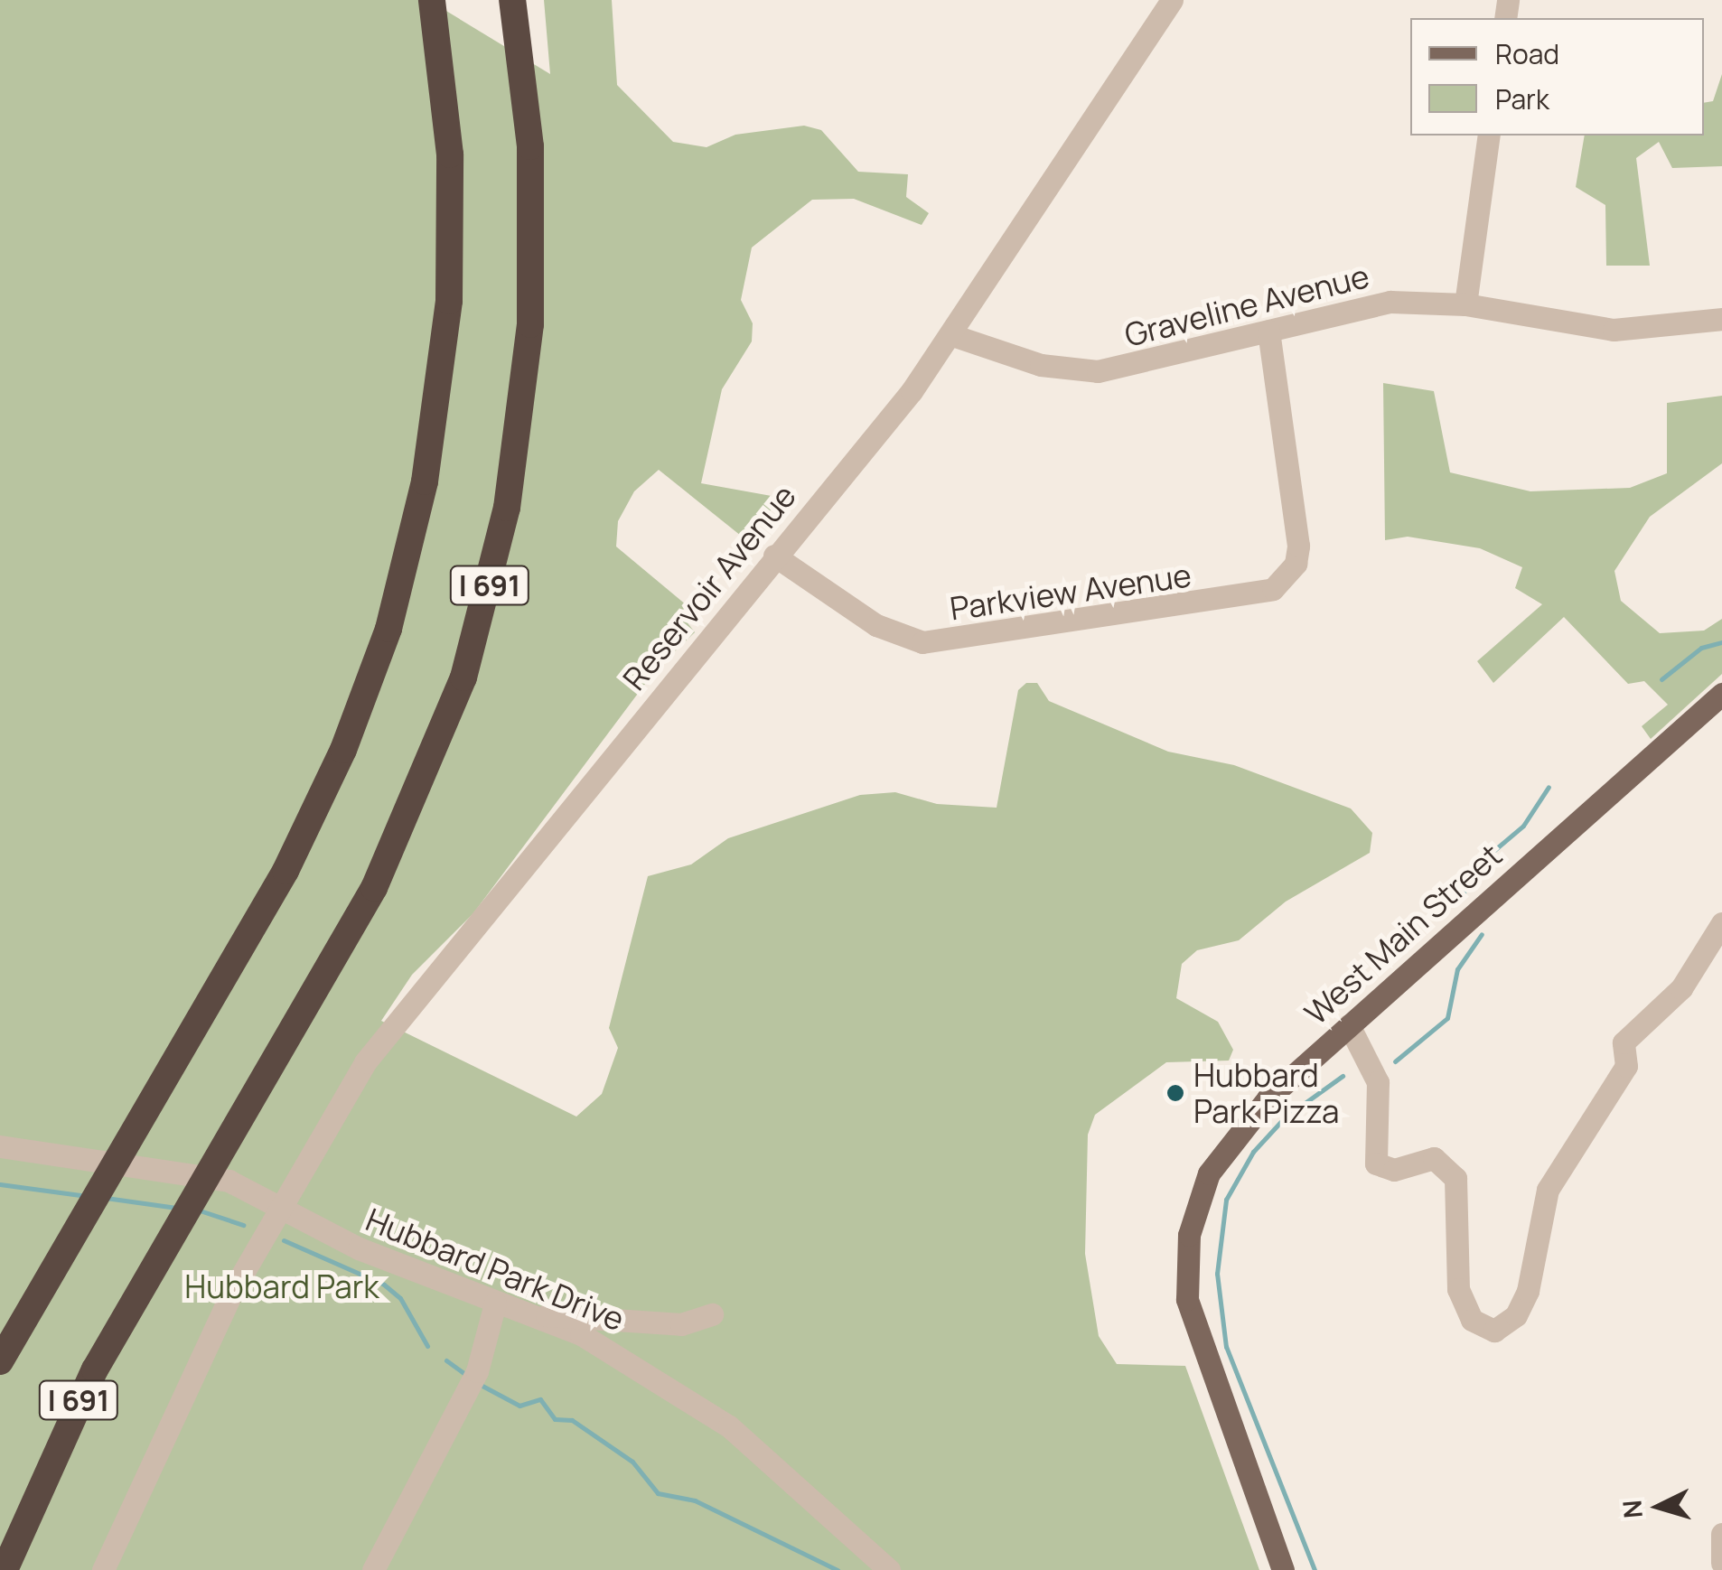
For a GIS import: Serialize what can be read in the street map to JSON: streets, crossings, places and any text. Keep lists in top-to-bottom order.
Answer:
{
  "streets": {
    "highway": ["I 691"],
    "main road": ["West Main Street"],
    "street": [
      "Graveline Avenue",
      "Reservoir Avenue",
      "Parkview Avenue",
      "Hubbard Park Drive"
    ]
  },
  "crossings": [
    ["Graveline Avenue", "Reservoir Avenue"],
    ["Graveline Avenue", "Parkview Avenue"],
    ["Reservoir Avenue", "Parkview Avenue"],
    ["Reservoir Avenue", "Hubbard Park Drive"]
  ],
  "parks": ["Hubbard Park"],
  "places": ["Hubbard Park Pizza"],
  "legend": ["Road", "Park"],
  "north": "left"
}
